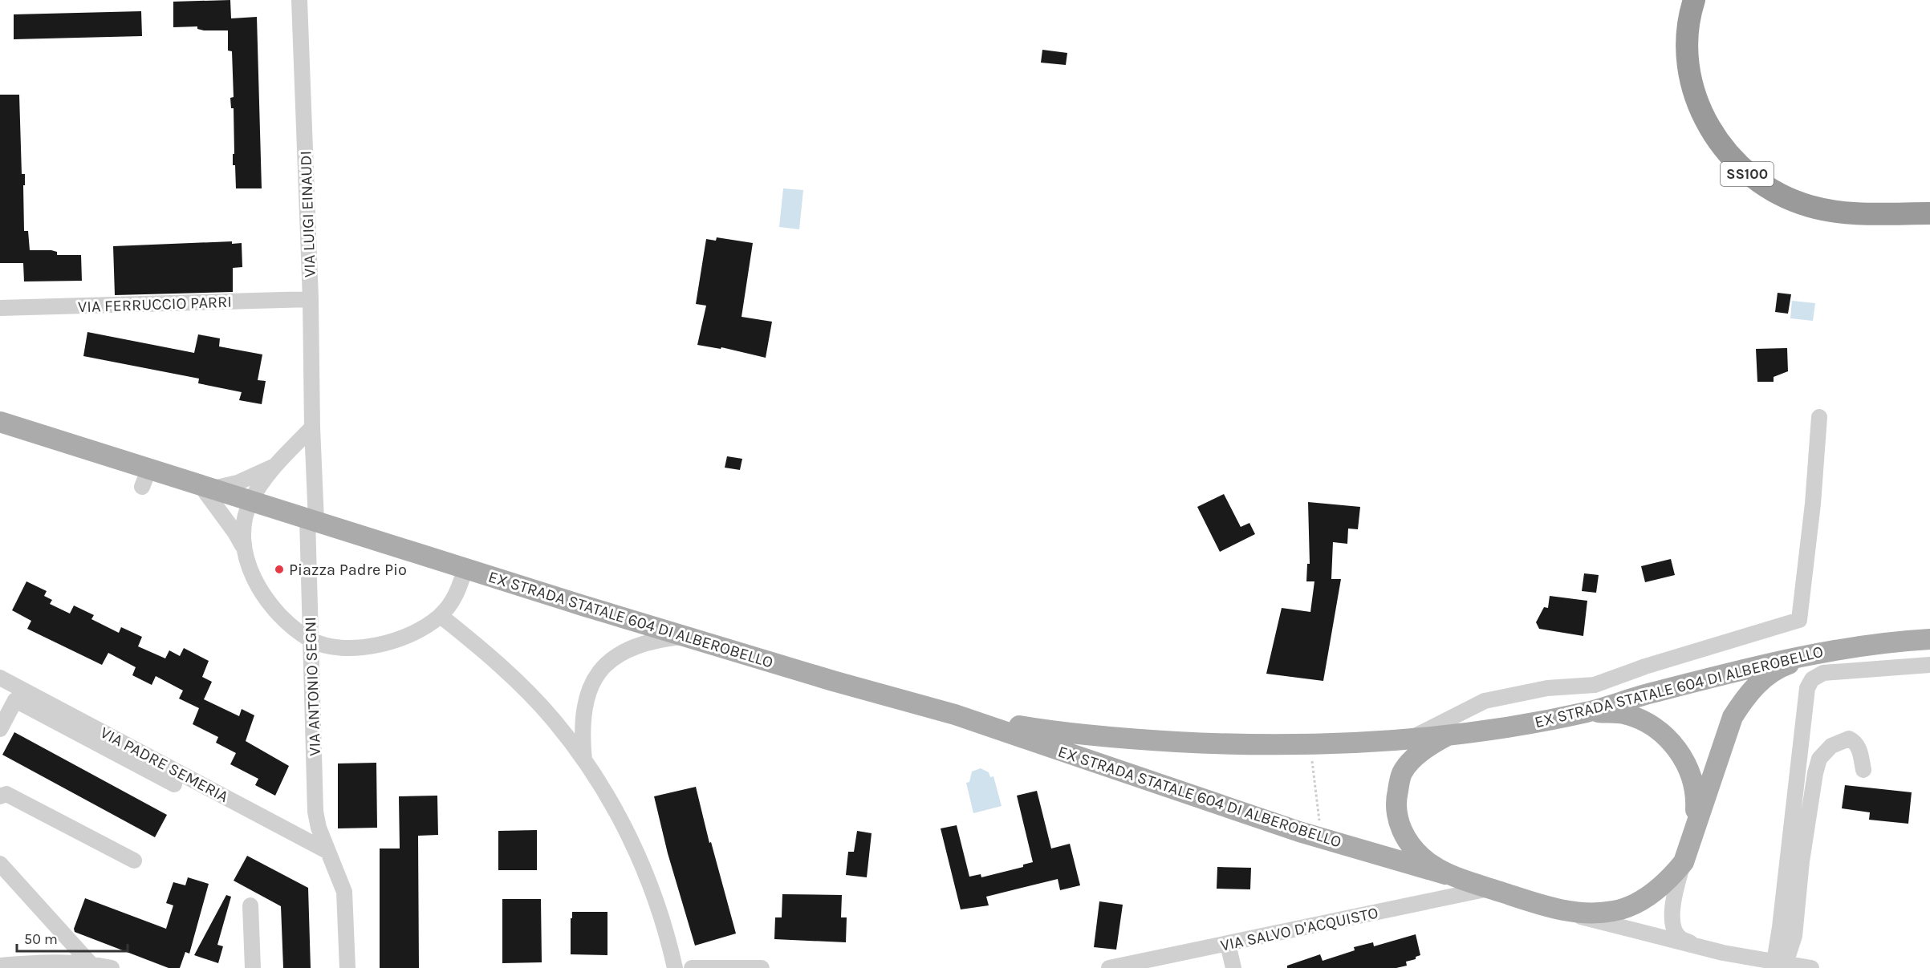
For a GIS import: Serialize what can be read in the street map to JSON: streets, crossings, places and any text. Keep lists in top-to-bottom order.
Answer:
{
  "streets": {
    "highway": ["SS100"],
    "main road": ["EX STRADA STATALE 604 DI ALBEROBELLO"],
    "street": [
      "VIA LUIGI EINAUDI",
      "VIA FERRUCCIO PARRI",
      "VIA ANTONIO SEGNI",
      "VIA PADRE SEMERIA",
      "VIA SALVO D'ACQUISTO"
    ]
  },
  "crossings": [
    ["VIA LUIGI EINAUDI", "VIA FERRUCCIO PARRI"],
    ["VIA LUIGI EINAUDI", "EX STRADA STATALE 604 DI ALBEROBELLO"],
    ["VIA LUIGI EINAUDI", "VIA ANTONIO SEGNI"],
    ["EX STRADA STATALE 604 DI ALBEROBELLO", "VIA ANTONIO SEGNI"],
    ["EX STRADA STATALE 604 DI ALBEROBELLO", "VIA SALVO D'ACQUISTO"],
    ["VIA ANTONIO SEGNI", "VIA PADRE SEMERIA"]
  ],
  "places": ["Piazza Padre Pio"],
  "scale_bar": "50 m"
}
